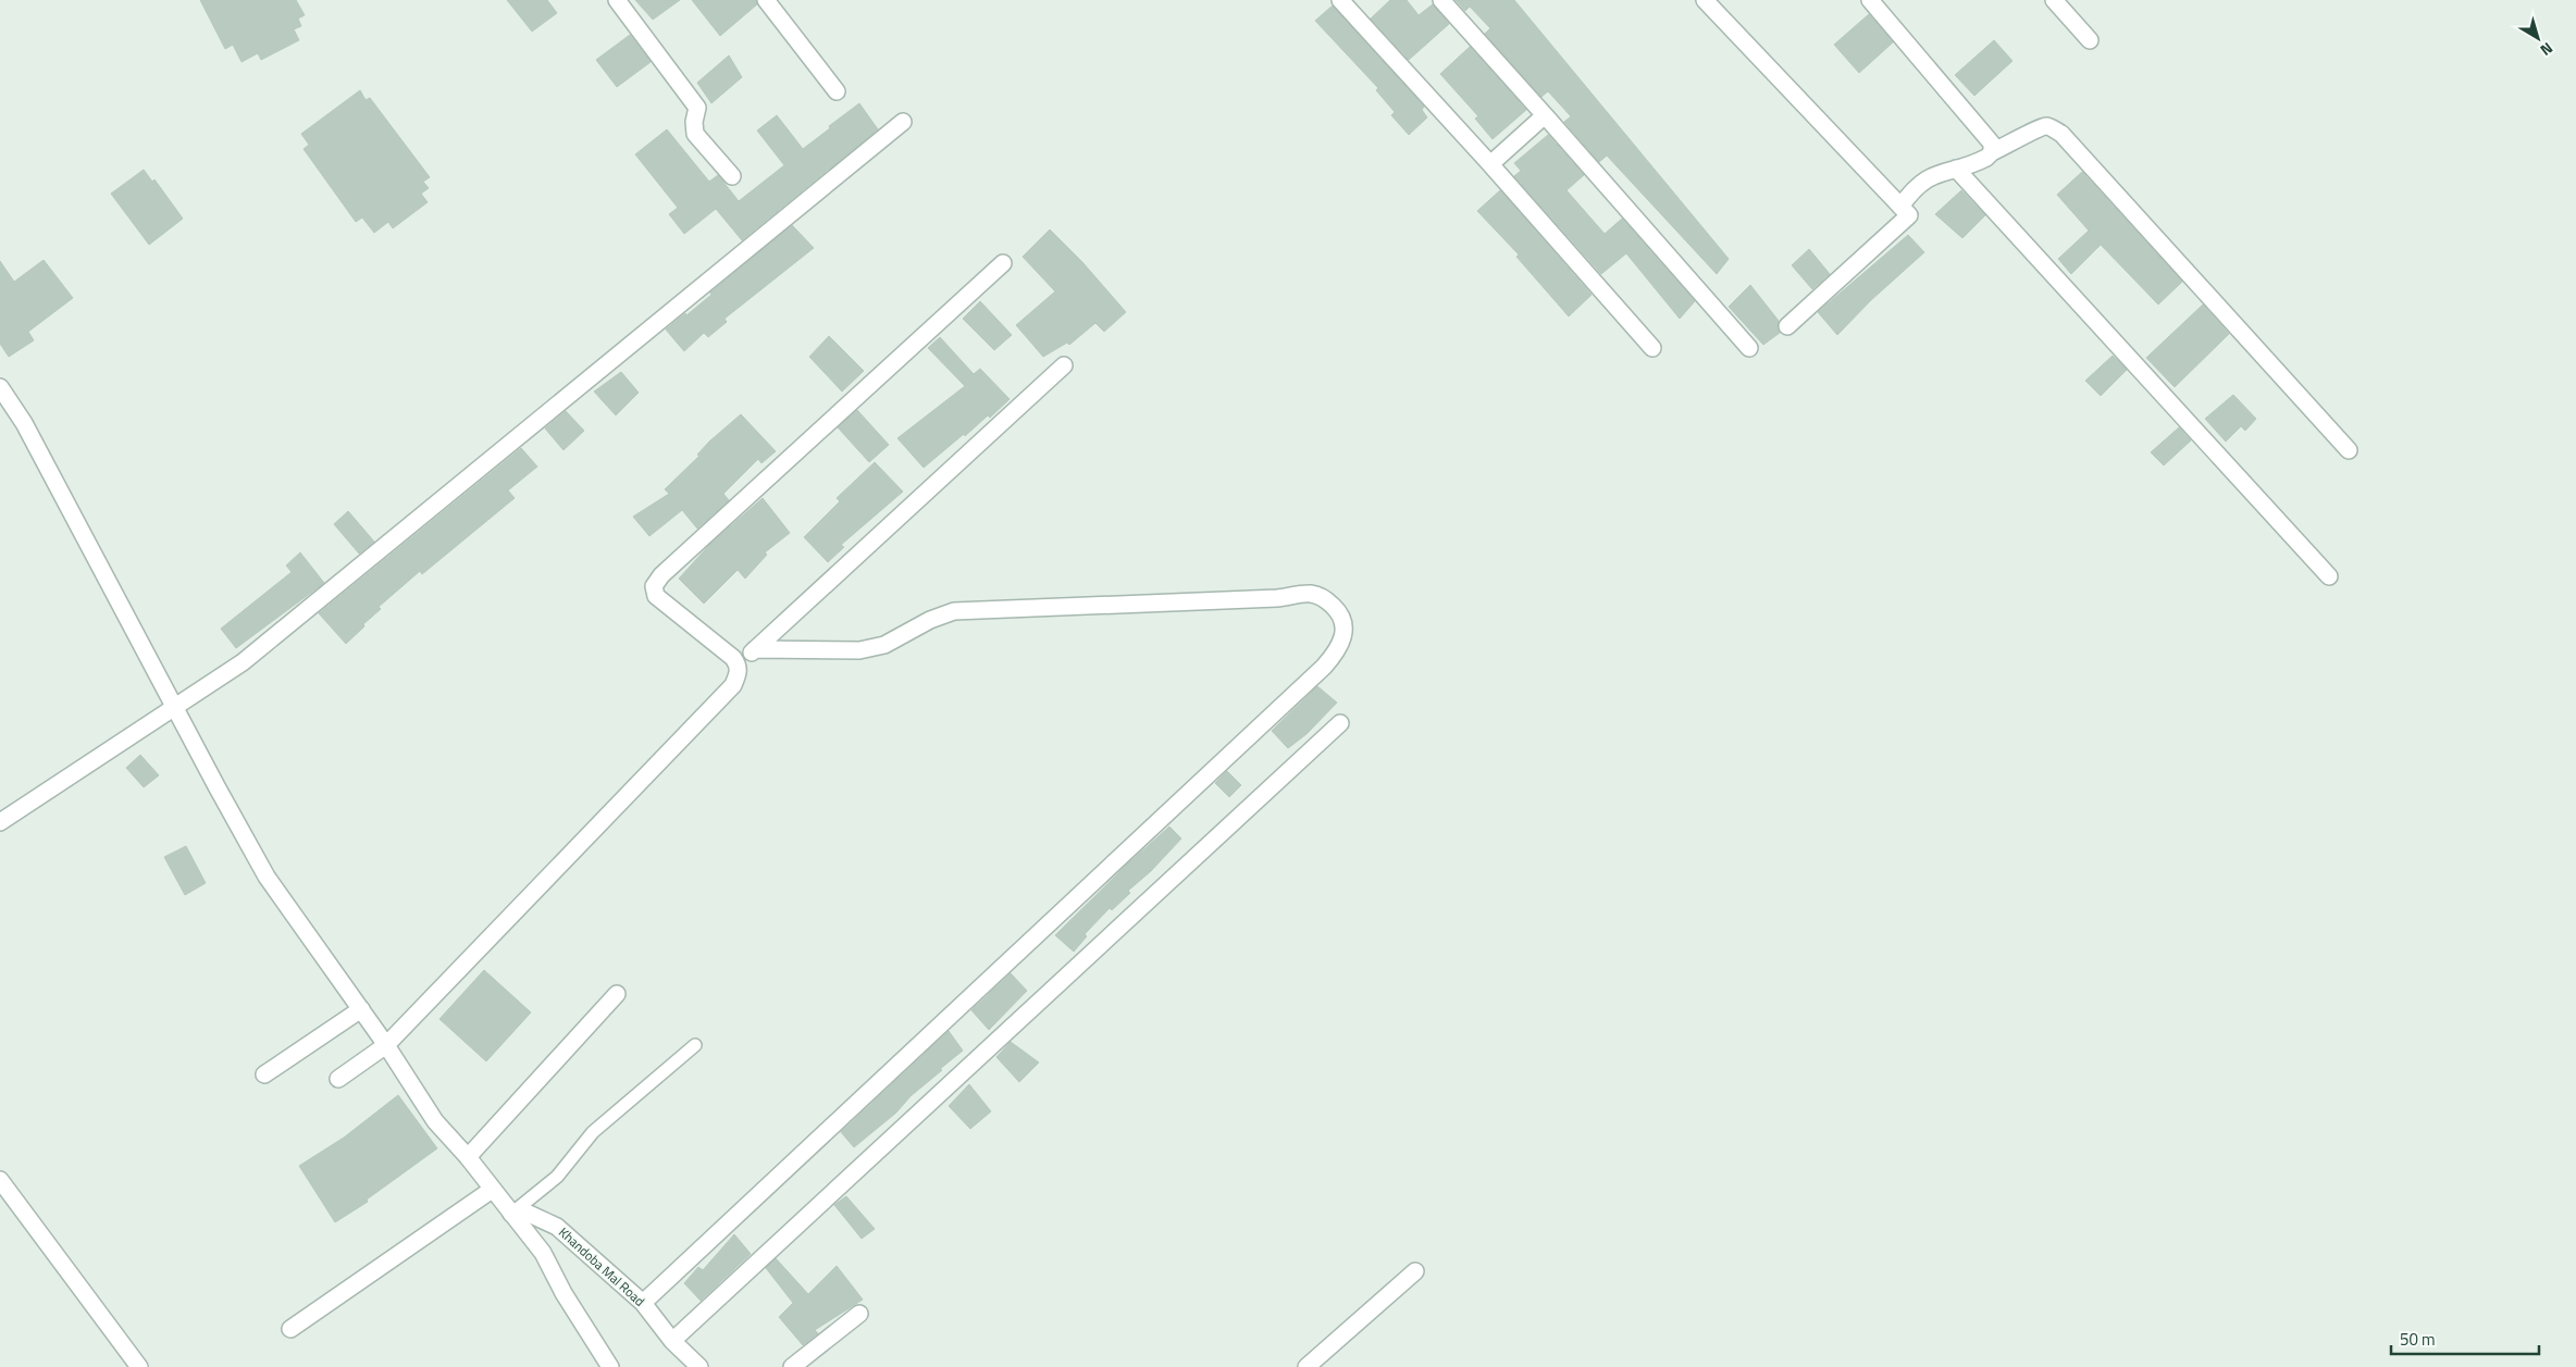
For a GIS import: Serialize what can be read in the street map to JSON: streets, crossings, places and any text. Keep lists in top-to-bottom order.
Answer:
{
  "streets": {
    "street": ["Khandoba Mal Road"]
  },
  "scale_bar": "50 m",
  "north": "bottom right"
}
